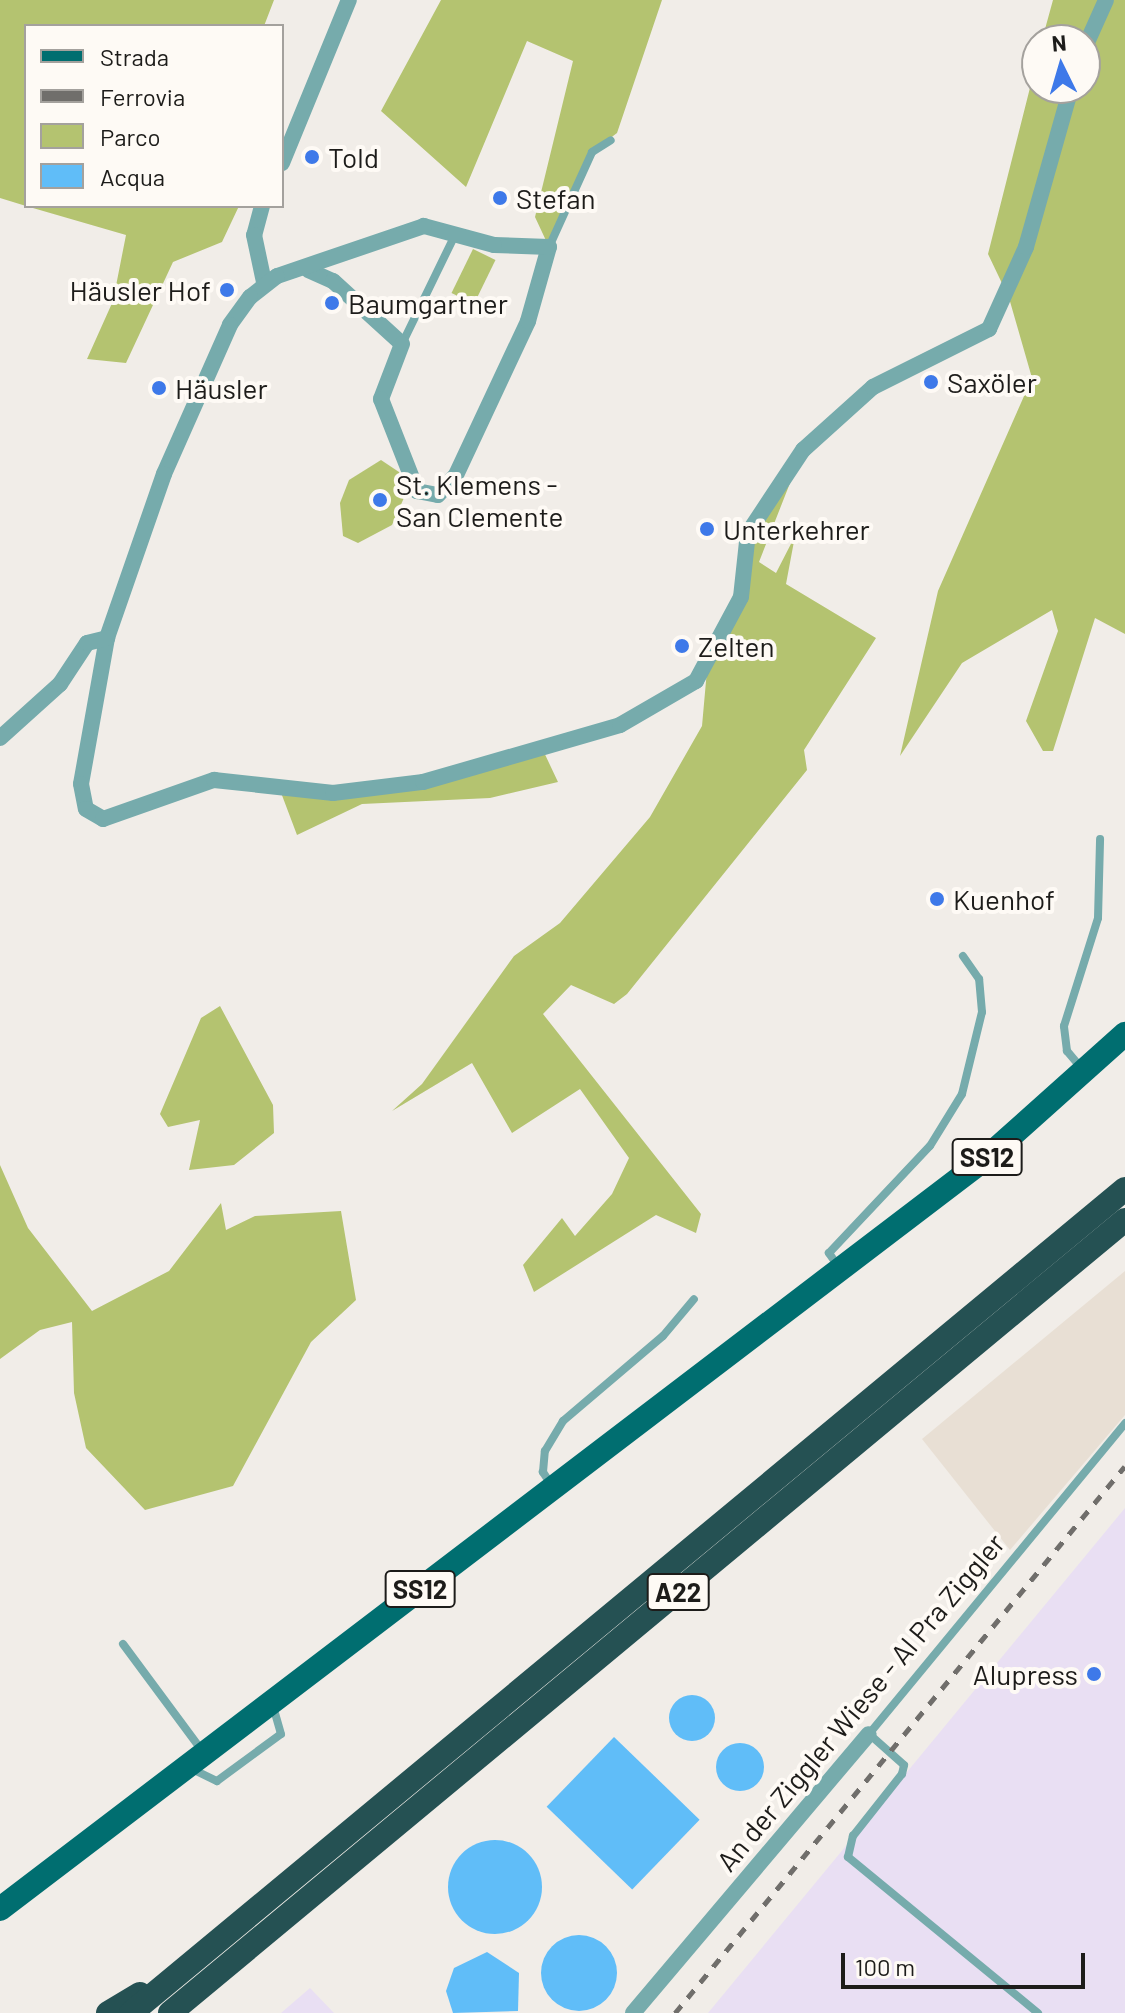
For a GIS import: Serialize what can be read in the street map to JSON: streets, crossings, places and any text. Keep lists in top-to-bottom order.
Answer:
{
  "streets": {
    "highway": ["A22"],
    "main road": ["SS12"],
    "street": ["An der Ziggler Wiese - Al Pra Ziggler"]
  },
  "places": [
    "Told",
    "Stefan",
    "Häusler Hof",
    "Baumgartner",
    "Saxöler",
    "Häusler",
    "St. Klemens - San Clemente",
    "Unterkehrer",
    "Zelten",
    "Kuenhof",
    "Alupress"
  ],
  "legend": [
    "Strada",
    "Ferrovia",
    "Parco",
    "Acqua"
  ],
  "scale_bar": "100 m",
  "north": "top"
}
